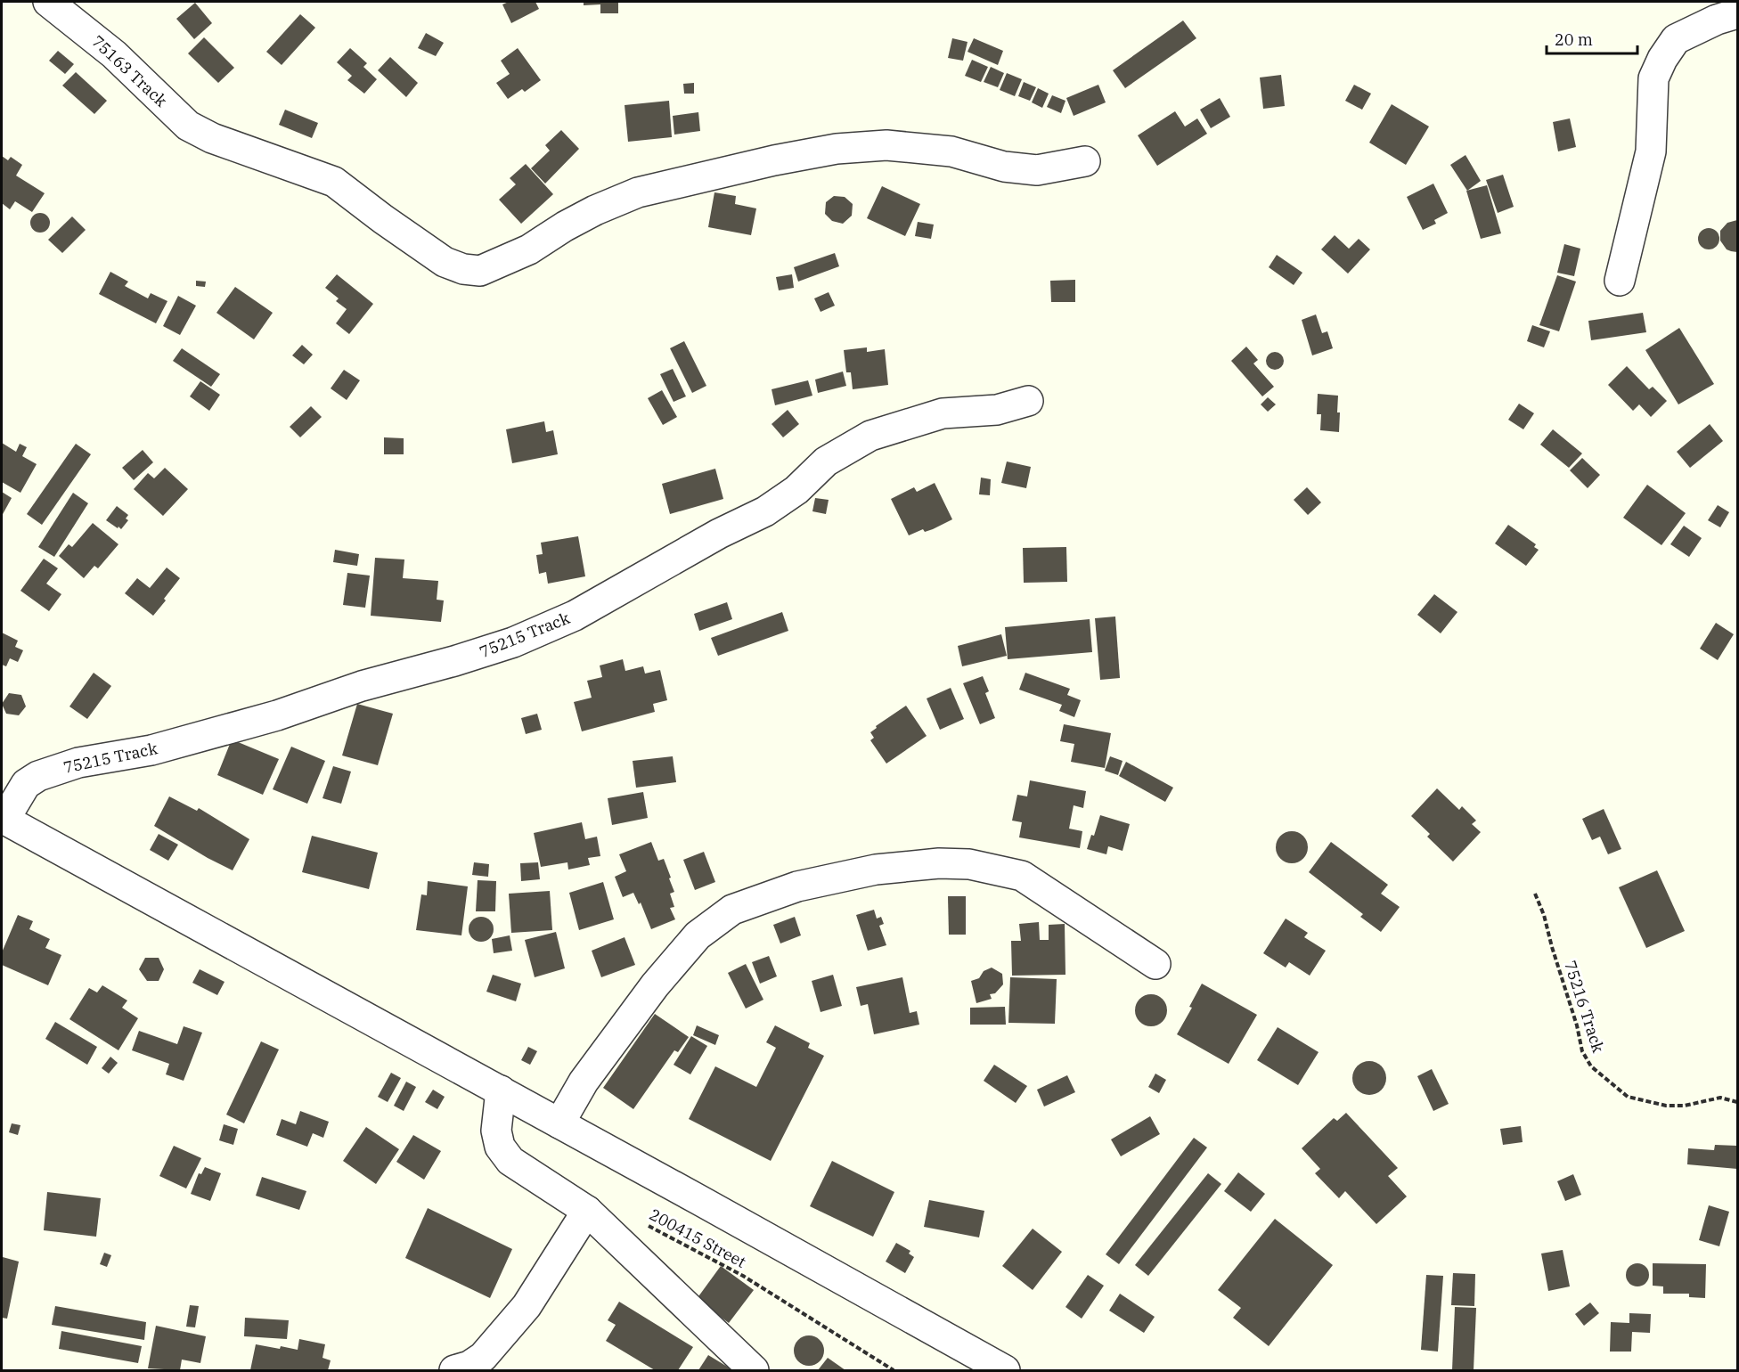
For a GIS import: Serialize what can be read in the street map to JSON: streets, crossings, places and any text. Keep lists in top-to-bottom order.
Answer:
{
  "streets": {
    "street": ["75163 Track", "75215 Track"],
    "path": ["75216 Track", "200415 Street"]
  },
  "scale_bar": "20 m"
}
